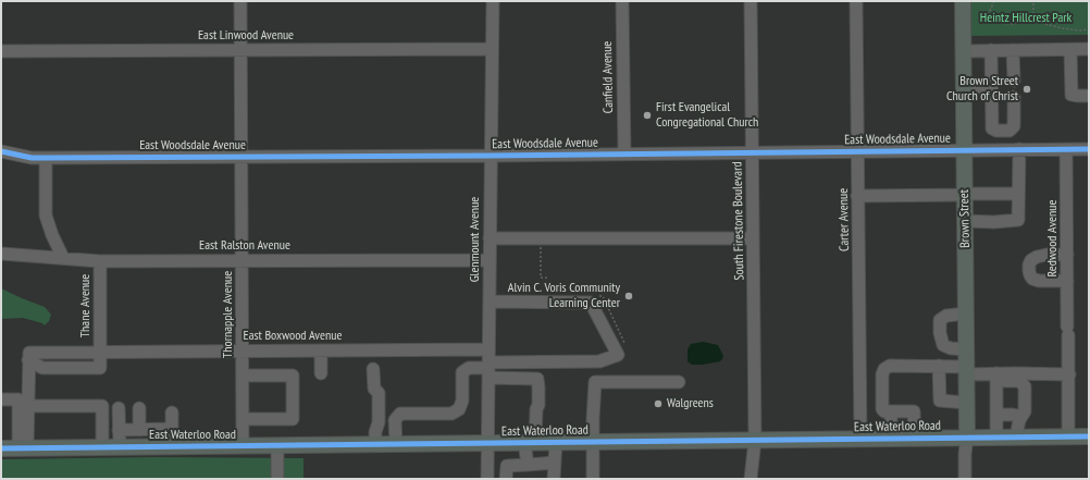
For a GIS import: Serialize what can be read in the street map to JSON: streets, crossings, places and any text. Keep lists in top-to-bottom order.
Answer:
{
  "streets": {
    "main road": ["Brown Street", "East Waterloo Road"],
    "street": [
      "East Linwood Avenue",
      "Canfield Avenue",
      "East Woodsdale Avenue",
      "Carter Avenue",
      "South Firestone Boulevard",
      "Redwood Avenue",
      "Glenmount Avenue",
      "East Ralston Avenue",
      "Thane Avenue",
      "Thornapple Avenue",
      "East Boxwood Avenue"
    ]
  },
  "crossings": [
    ["East Linwood Avenue", "Glenmount Avenue"],
    ["East Linwood Avenue", "Thornapple Avenue"],
    ["Canfield Avenue", "East Woodsdale Avenue"],
    ["East Woodsdale Avenue", "Brown Street"],
    ["East Woodsdale Avenue", "Carter Avenue"],
    ["East Woodsdale Avenue", "South Firestone Boulevard"],
    ["East Woodsdale Avenue", "Redwood Avenue"],
    ["East Woodsdale Avenue", "Glenmount Avenue"],
    ["East Woodsdale Avenue", "Thornapple Avenue"],
    ["Brown Street", "East Waterloo Road"],
    ["Carter Avenue", "East Waterloo Road"],
    ["South Firestone Boulevard", "East Waterloo Road"],
    ["Redwood Avenue", "East Waterloo Road"],
    ["Glenmount Avenue", "East Ralston Avenue"],
    ["Glenmount Avenue", "East Boxwood Avenue"],
    ["Glenmount Avenue", "East Waterloo Road"],
    ["East Ralston Avenue", "Thane Avenue"],
    ["East Ralston Avenue", "Thornapple Avenue"],
    ["Thane Avenue", "East Boxwood Avenue"],
    ["Thornapple Avenue", "East Boxwood Avenue"],
    ["Thornapple Avenue", "East Waterloo Road"]
  ],
  "parks": ["Heintz Hillcrest Park"],
  "places": [
    "Brown Street Church of Christ",
    "First Evangelical Congregational Church",
    "Alvin C. Voris Community Learning Center",
    "Walgreens"
  ]
}
